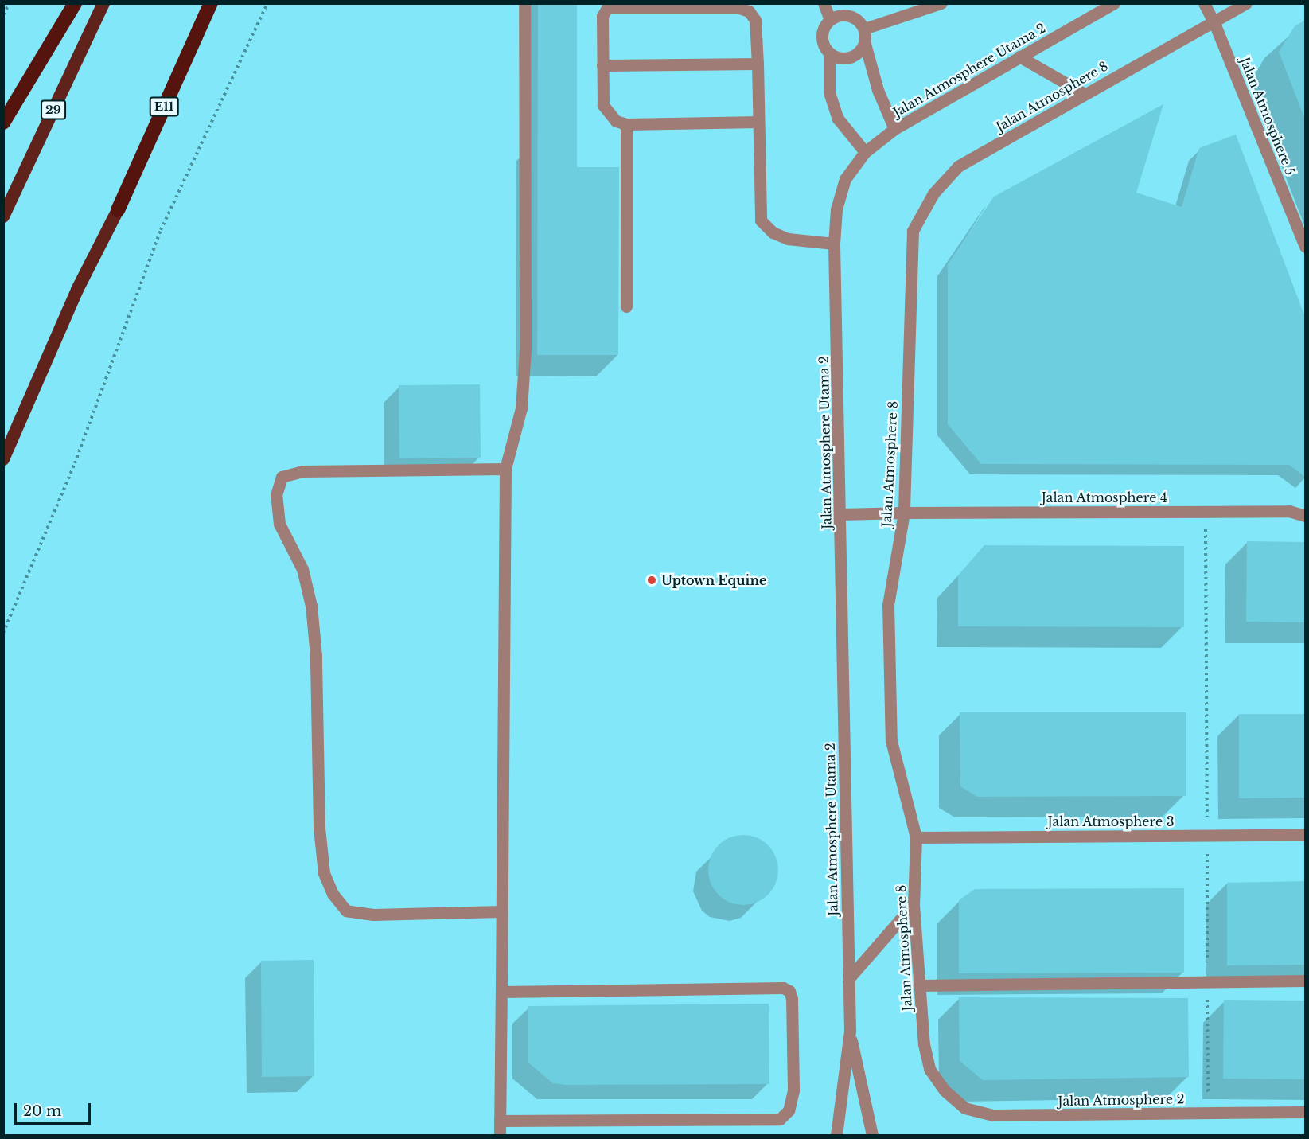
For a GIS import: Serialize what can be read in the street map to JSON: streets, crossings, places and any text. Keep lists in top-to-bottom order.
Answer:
{
  "streets": {
    "highway": ["E11", "29"],
    "street": [
      "Jalan Atmosphere Utama 2",
      "Jalan Atmosphere 8",
      "Jalan Atmosphere 5",
      "Jalan Atmosphere 4",
      "Jalan Atmosphere 3",
      "Jalan Atmosphere 2"
    ]
  },
  "crossings": [
    ["Jalan Atmosphere Utama 2", "Jalan Atmosphere 4"],
    ["Jalan Atmosphere 8", "Jalan Atmosphere 5"],
    ["Jalan Atmosphere 8", "Jalan Atmosphere 4"],
    ["Jalan Atmosphere 8", "Jalan Atmosphere 3"],
    ["Jalan Atmosphere 8", "Jalan Atmosphere 2"]
  ],
  "places": ["Uptown Equine"],
  "scale_bar": "20 m"
}
